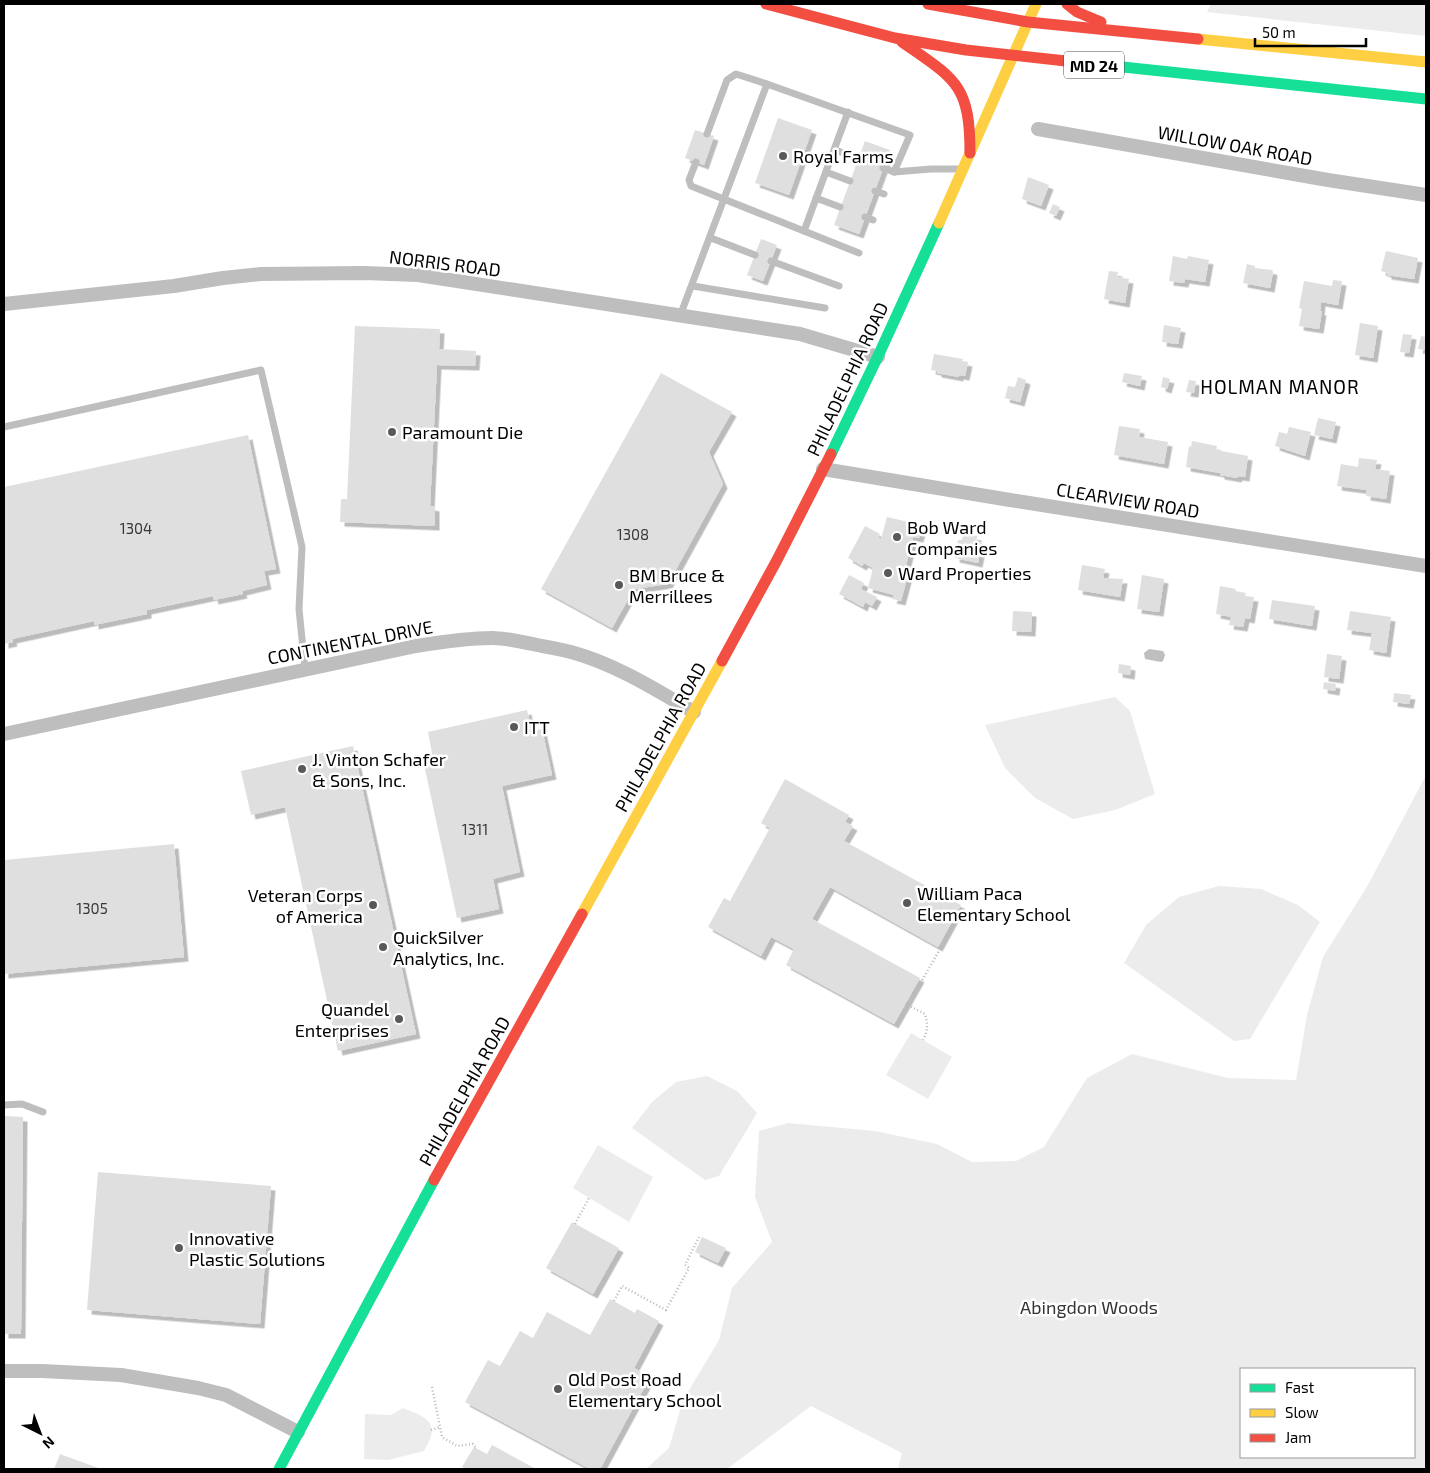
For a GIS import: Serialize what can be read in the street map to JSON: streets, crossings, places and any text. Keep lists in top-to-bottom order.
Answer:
{
  "streets": {
    "main road": ["MD 24", "PHILADELPHIA ROAD"],
    "street": [
      "WILLOW OAK ROAD",
      "NORRIS ROAD",
      "CLEARVIEW ROAD",
      "CONTINENTAL DRIVE"
    ]
  },
  "crossings": [
    ["MD 24", "PHILADELPHIA ROAD"],
    ["NORRIS ROAD", "PHILADELPHIA ROAD"],
    ["PHILADELPHIA ROAD", "CLEARVIEW ROAD"],
    ["PHILADELPHIA ROAD", "CONTINENTAL DRIVE"]
  ],
  "districts": ["HOLMAN MANOR"],
  "parks": ["Abingdon Woods"],
  "places": [
    "Royal Farms",
    "Paramount Die",
    "Bob Ward Companies",
    "Ward Properties",
    "BM Bruce & Merrillees",
    "ITT",
    "J. Vinton Schafer & Sons, Inc.",
    "William Paca Elementary School",
    "Veteran Corps of America",
    "QuickSilver Analytics, Inc.",
    "Quandel Enterprises",
    "Innovative Plastic Solutions",
    "Old Post Road Elementary School"
  ],
  "house_numbers": [
    "1304",
    "1308",
    "1311",
    "1305"
  ],
  "legend": ["Fast", "Slow", "Jam"],
  "scale_bar": "50 m",
  "north": "bottom right"
}
